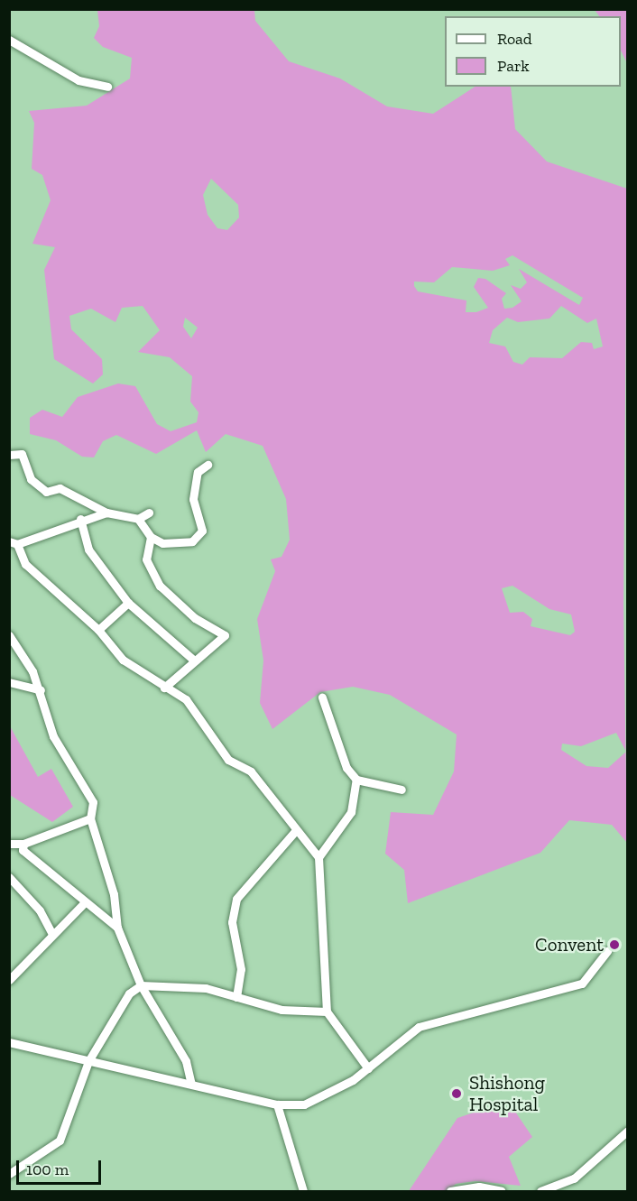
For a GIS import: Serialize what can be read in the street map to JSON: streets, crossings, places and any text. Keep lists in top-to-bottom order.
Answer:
{
  "places": ["Convent", "Shishong Hospital"],
  "legend": ["Road", "Park"],
  "scale_bar": "100 m"
}
